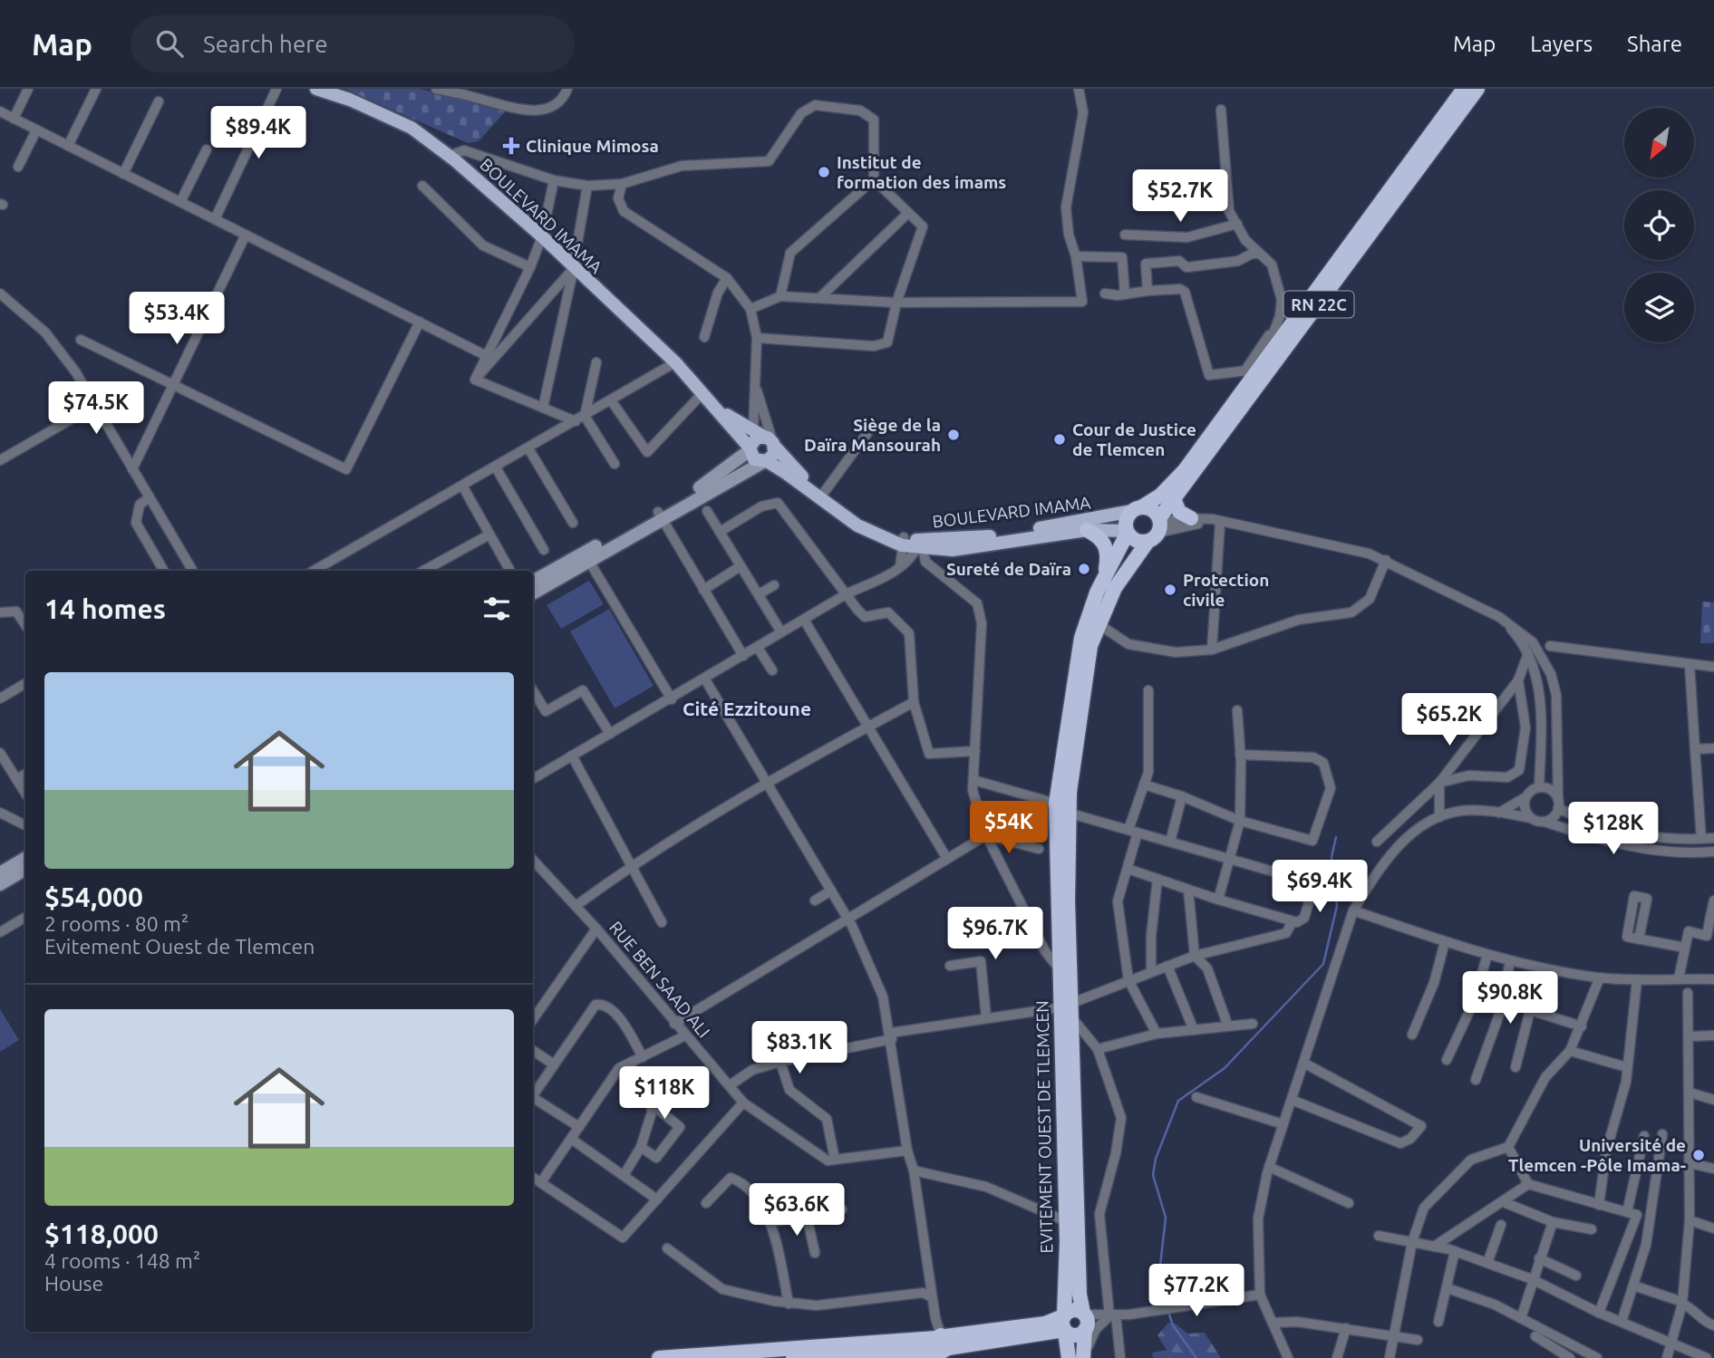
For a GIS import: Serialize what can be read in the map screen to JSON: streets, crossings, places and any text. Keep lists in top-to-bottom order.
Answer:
{
  "streets": {
    "highway": ["RN 22C", "EVITEMENT OUEST DE TLEMCEN"],
    "main road": ["BOULEVARD IMAMA"],
    "street": ["RUE BEN SAAD ALI"]
  },
  "crossings": [
    ["BOULEVARD IMAMA", "RN 22C"],
    ["BOULEVARD IMAMA", "EVITEMENT OUEST DE TLEMCEN"],
    ["RN 22C", "EVITEMENT OUEST DE TLEMCEN"]
  ],
  "districts": ["Cité Ezzitoune"],
  "places": {
    "health": ["Clinique Mimosa"],
    "other": [
      "Institut de formation des imams",
      "Siège de la Daïra Mansourah",
      "Cour de Justice de Tlemcen",
      "Sureté de Daïra",
      "Protection civile",
      "Université de Tlemcen -Pôle Imama-"
    ]
  },
  "north": "bottom left",
  "page": {
    "header": "Map",
    "search": "Search here",
    "nav": ["Map", "Layers", "Share"],
    "price": [
      "$89.4K",
      "$52.7K",
      "$53.4K",
      "$74.5K",
      "$65.2K",
      "$54K",
      "$128K",
      "$69.4K",
      "$96.7K",
      "$90.8K",
      "$83.1K",
      "$118K",
      "$63.6K",
      "$77.2K"
    ],
    "heading": "14 homes",
    "list": [
      {
        "name": "$54,000",
        "note": "2 rooms · 80 m² · Evitement Ouest de Tlemcen"
      },
      {
        "name": "$118,000",
        "note": "4 rooms · 148 m² · House"
      }
    ]
  }
}
